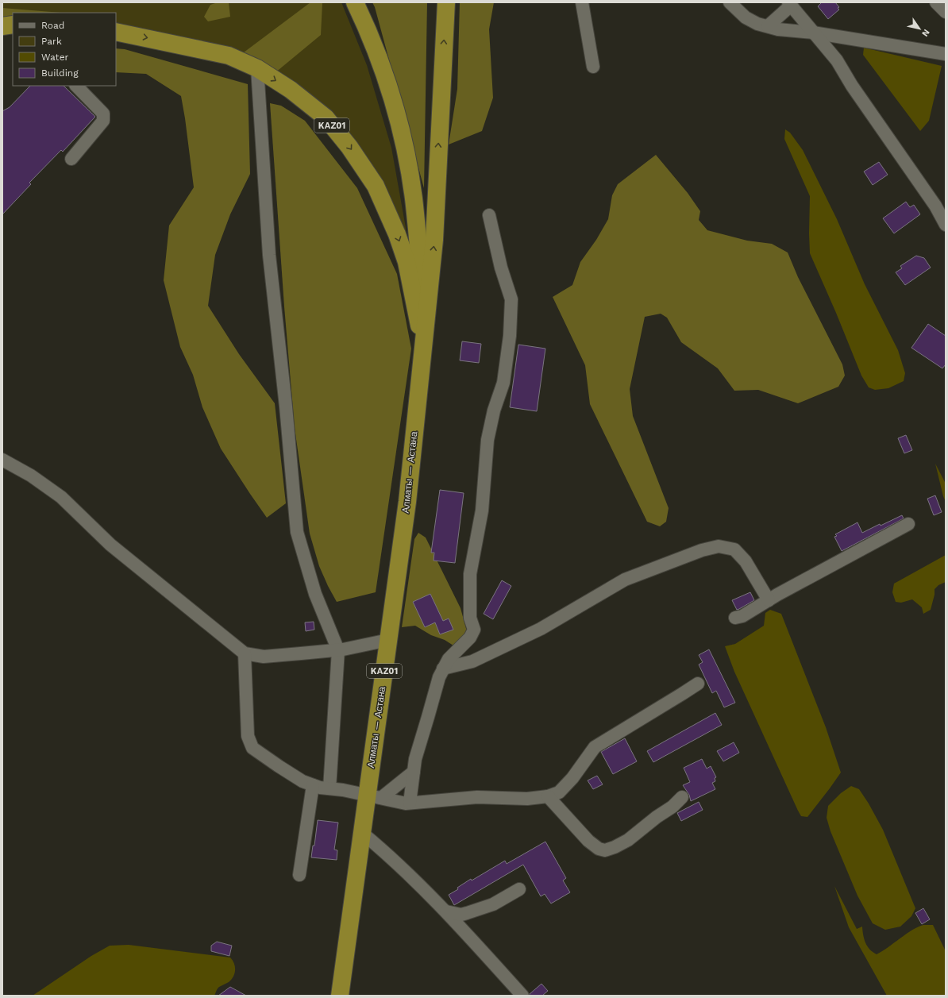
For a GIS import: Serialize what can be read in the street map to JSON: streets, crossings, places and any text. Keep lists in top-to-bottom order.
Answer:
{
  "streets": {
    "highway": ["KАZ01", "Алматы — Астана"]
  },
  "crossings": [
    ["KАZ01", "Алматы — Астана"]
  ],
  "legend": [
    "Road",
    "Park",
    "Water",
    "Building"
  ],
  "north": "bottom right"
}
